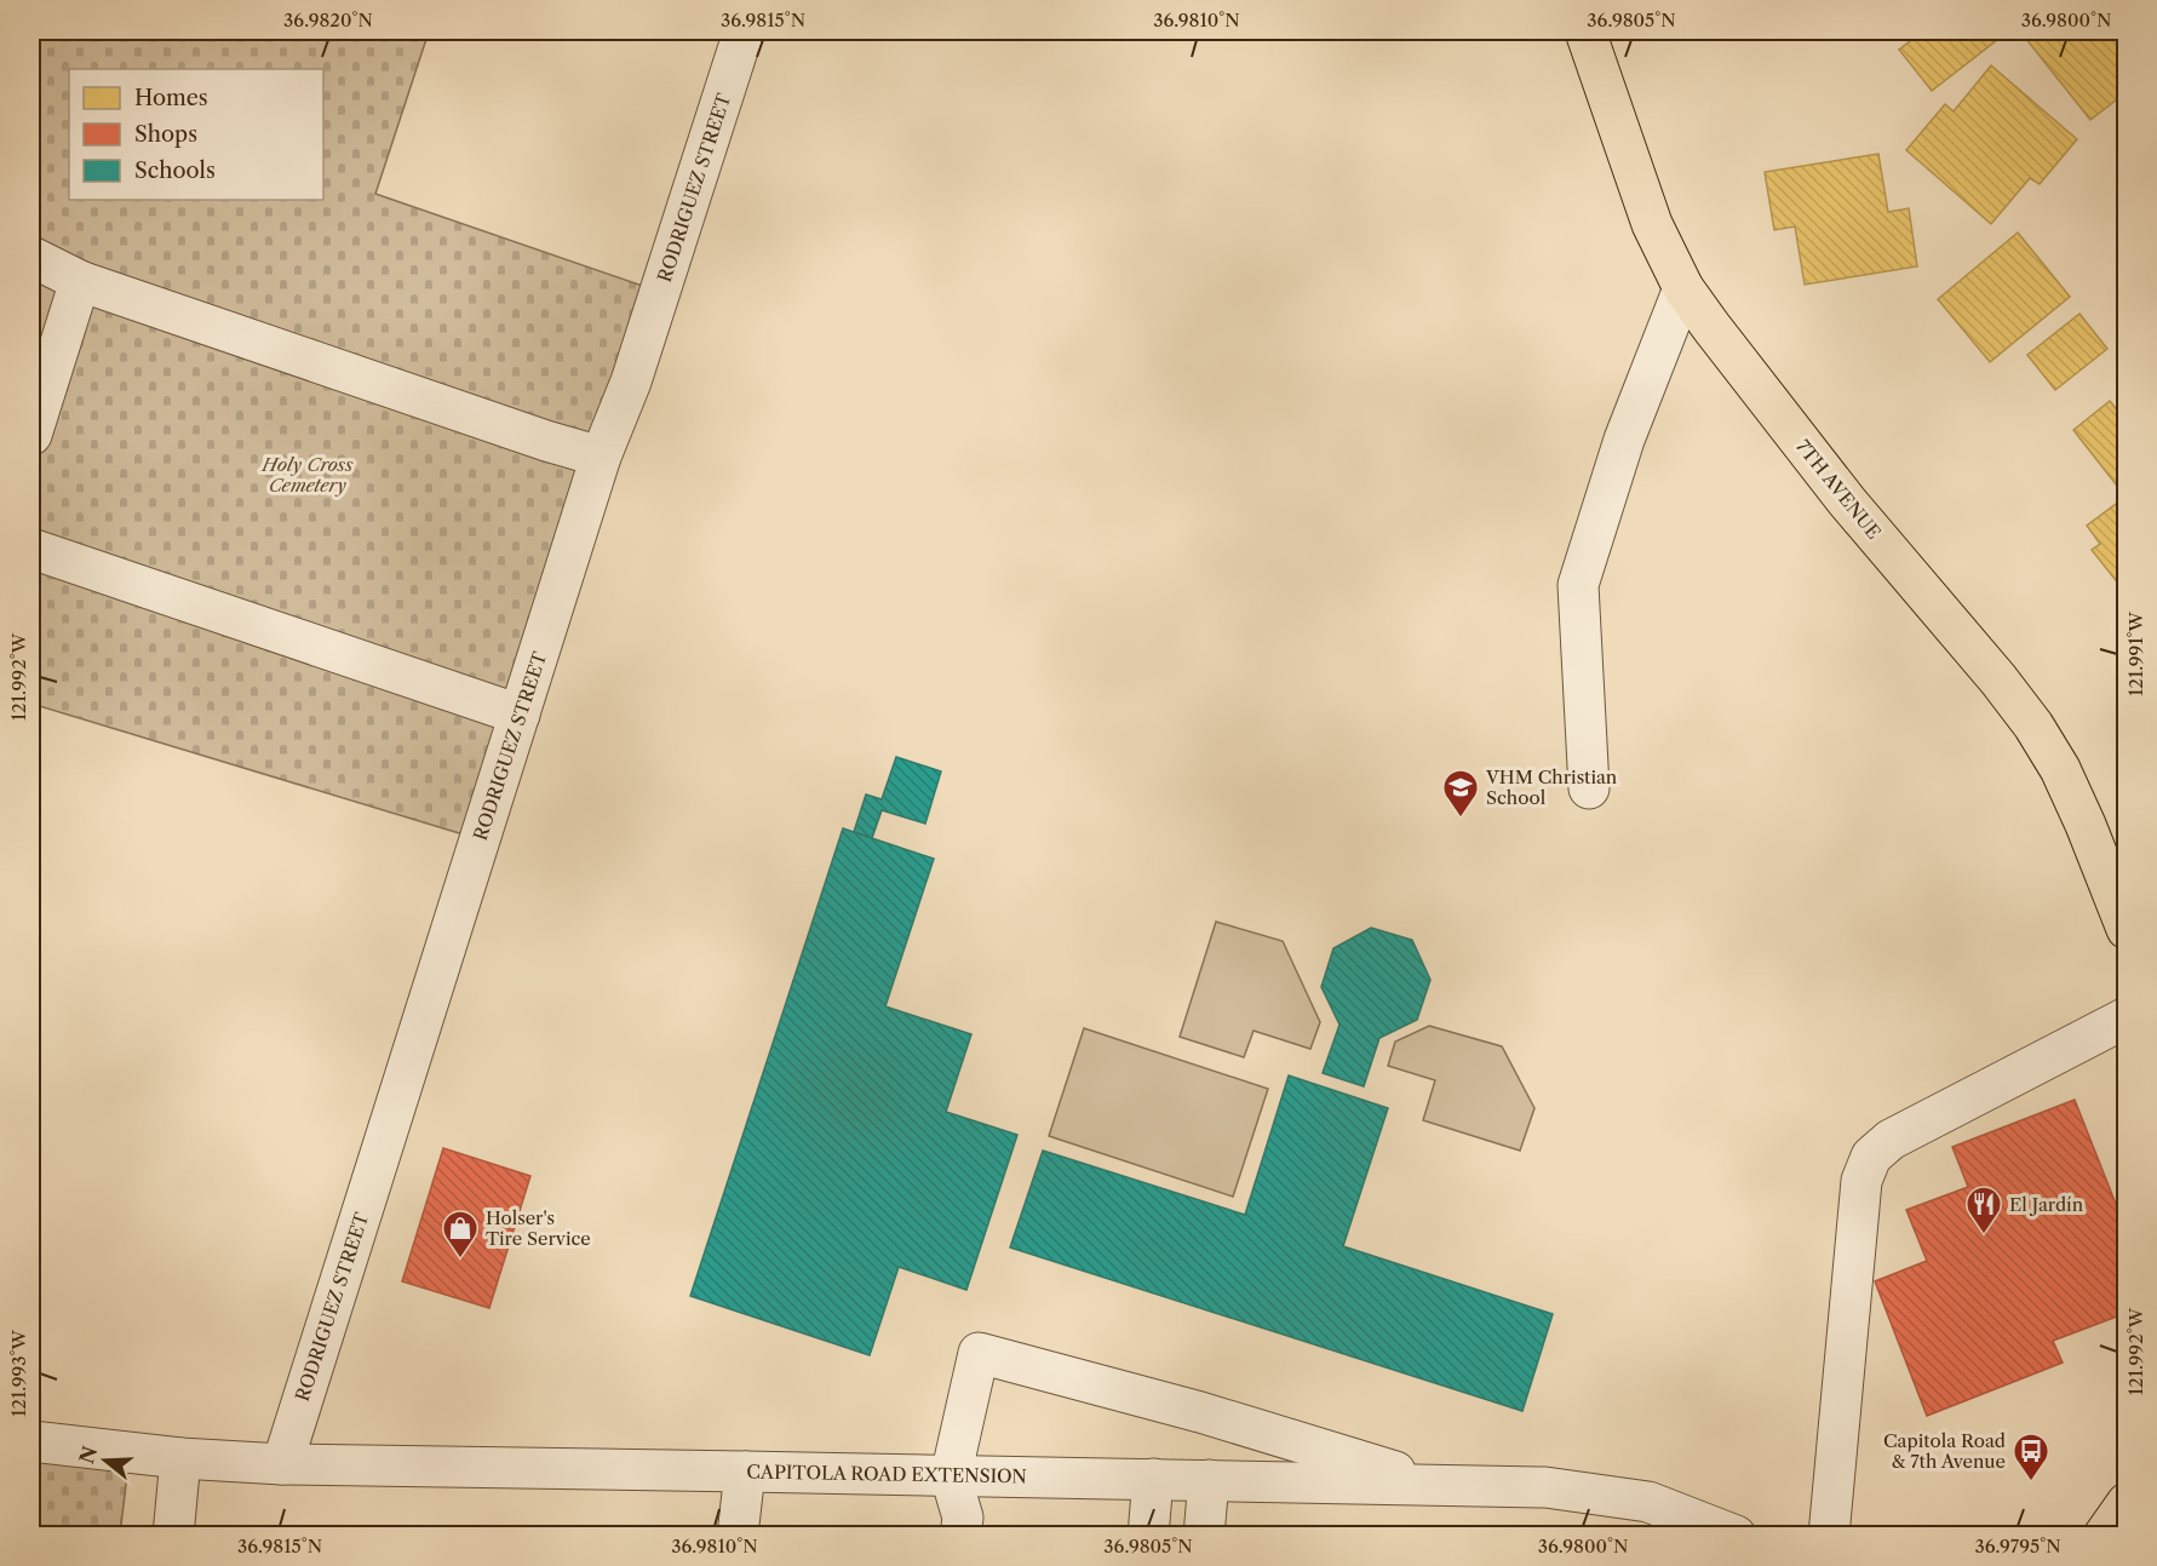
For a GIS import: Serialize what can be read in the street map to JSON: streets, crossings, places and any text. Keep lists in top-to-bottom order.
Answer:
{
  "streets": {
    "main road": ["7TH AVENUE"],
    "street": ["RODRIGUEZ STREET", "CAPITOLA ROAD EXTENSION"]
  },
  "crossings": [
    ["RODRIGUEZ STREET", "CAPITOLA ROAD EXTENSION"]
  ],
  "parks": ["Holy Cross Cemetery"],
  "places": {
    "school or university": ["VHM Christian School"],
    "restaurant": ["El Jardín"],
    "shop": ["Holser's Tire Service"],
    "bus stop": ["Capitola Road & 7th Avenue"]
  },
  "legend": ["Homes", "Shops", "Schools"],
  "north": "left",
  "coordinates": [
    "36.9820°N",
    "36.9815°N",
    "36.9810°N",
    "36.9805°N",
    "36.9800°N",
    "121.991°W",
    "121.992°W",
    "121.993°W",
    "36.9795°N"
  ]
}
